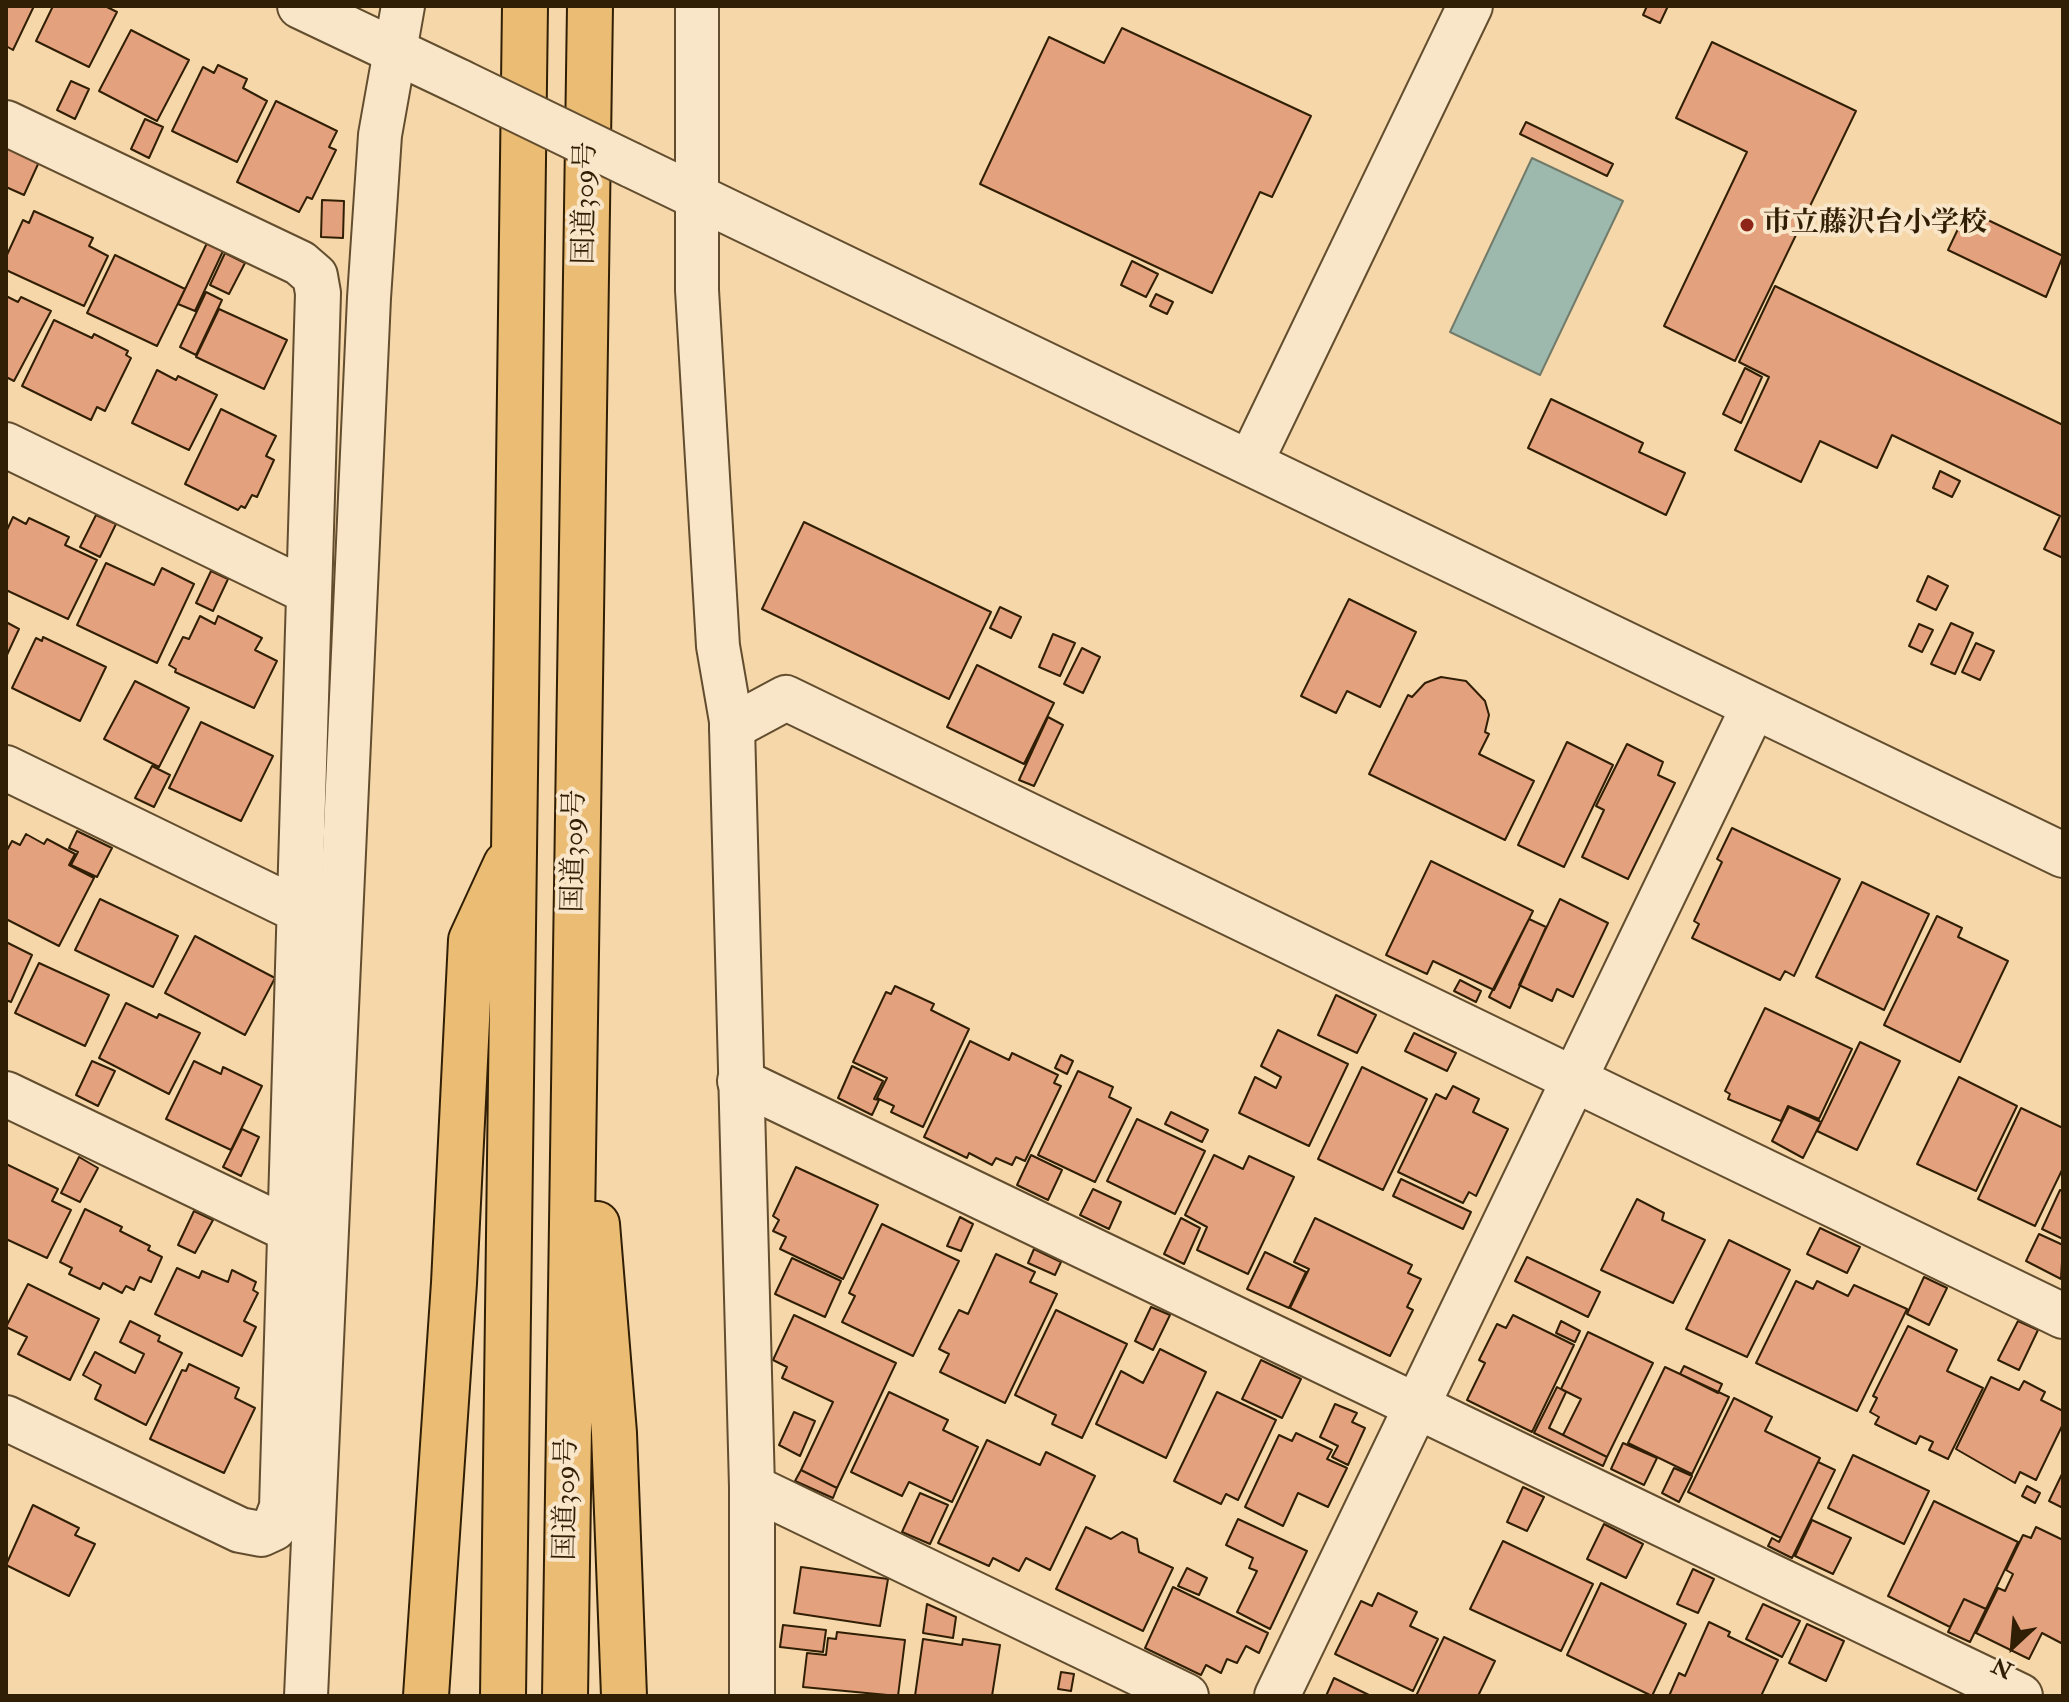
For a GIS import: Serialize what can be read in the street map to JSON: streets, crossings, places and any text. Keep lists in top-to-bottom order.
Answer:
{
  "streets": {
    "highway": ["国道309号"]
  },
  "places": ["市立藤沢台小学校"],
  "north": "bottom left"
}
